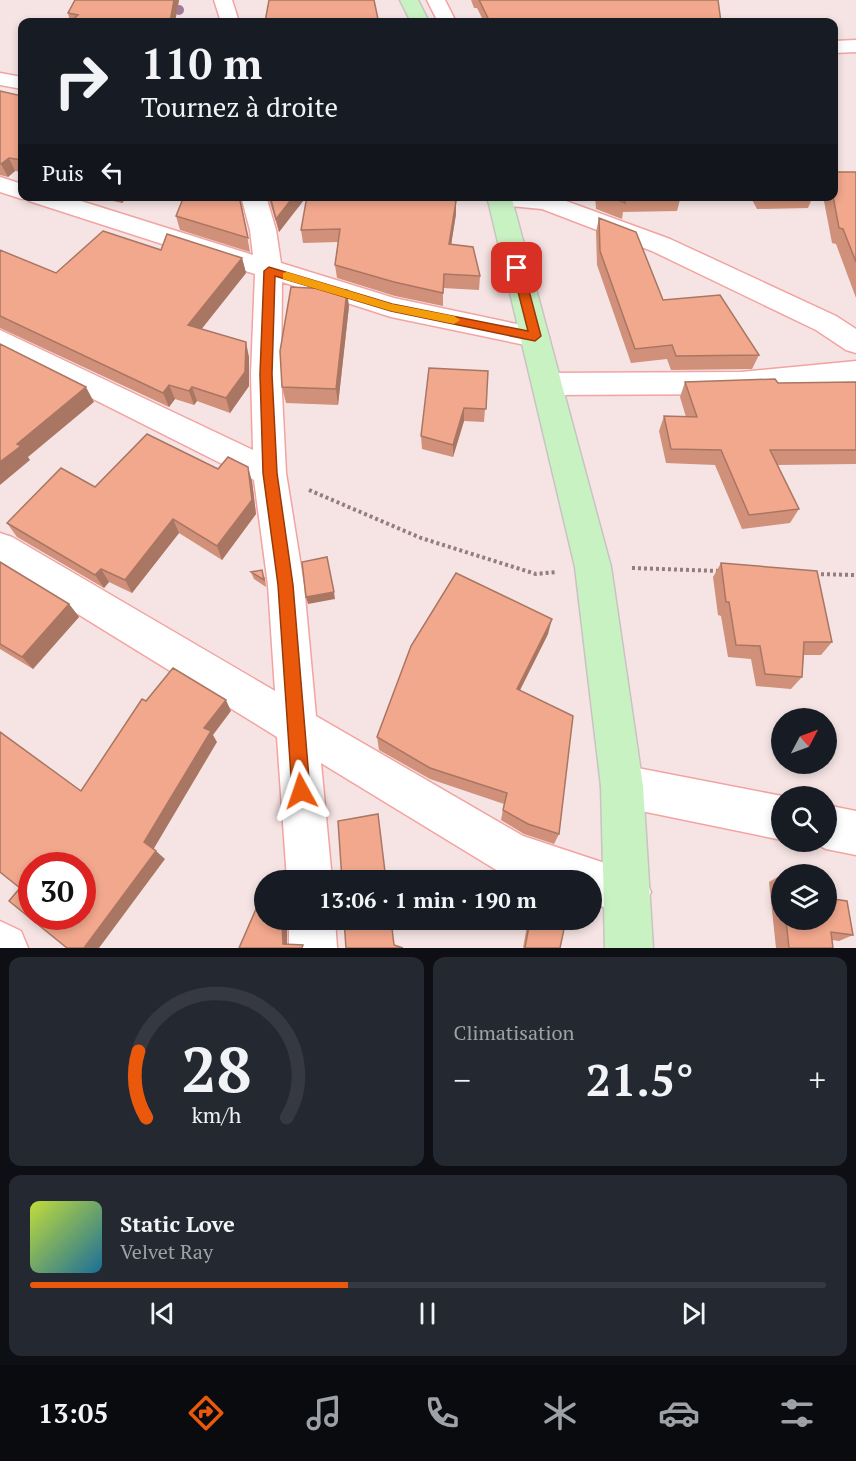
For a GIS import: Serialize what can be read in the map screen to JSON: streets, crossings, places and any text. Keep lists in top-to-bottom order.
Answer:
{
  "north": "top right",
  "page": {
    "turn": ["110 m", "Tournez à droite"],
    "then": "Puis",
    "limit": "30",
    "trip": "13:06 · 1 min · 190 m",
    "tile": "Climatisation",
    "heat": ["−", "21.5°", "+"],
    "song": ["Static Love", "Velvet Ray"],
    "tabs": "13:05",
    "gauge": ["28", "km/h"]
  }
}
